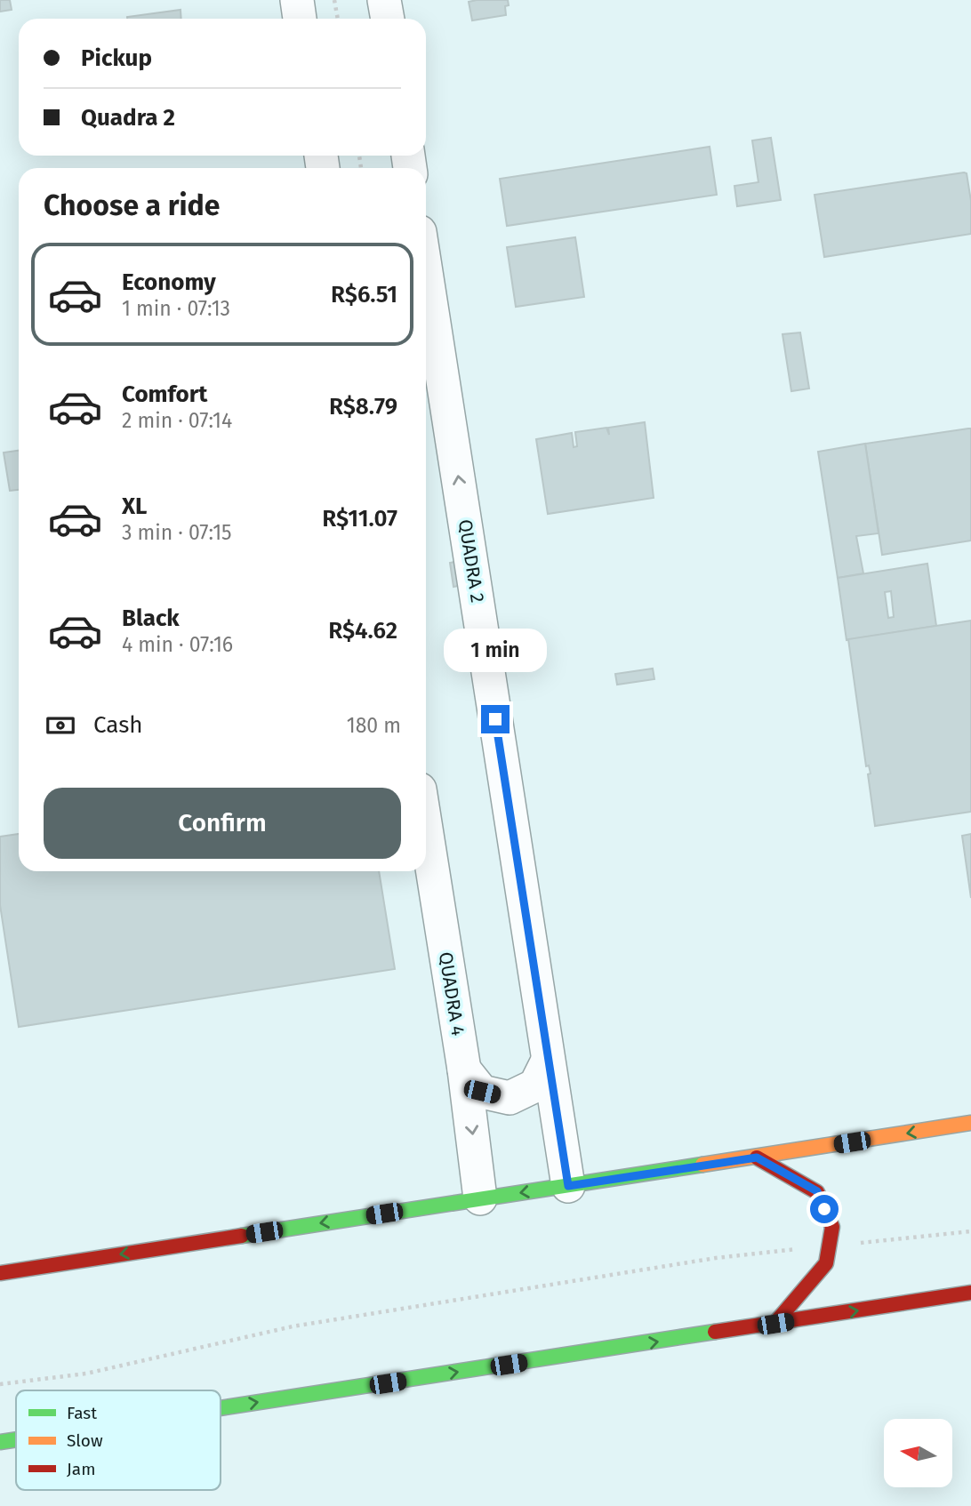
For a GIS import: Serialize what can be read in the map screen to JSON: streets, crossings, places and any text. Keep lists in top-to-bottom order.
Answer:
{
  "streets": {
    "street": ["QUADRA 2", "QUADRA 4"]
  },
  "one_way": ["QUADRA 2"],
  "legend": ["Fast", "Slow", "Jam"],
  "north": "left",
  "page": {
    "banner": ["Pickup", "Quadra 2"],
    "heading": "Choose a ride",
    "list": [
      {
        "name": "Economy",
        "note": "1 min · 07:13",
        "value": "R$6.51"
      },
      {
        "name": "Comfort",
        "note": "2 min · 07:14",
        "value": "R$8.79"
      },
      {
        "name": "XL",
        "note": "3 min · 07:15",
        "value": "R$11.07"
      },
      {
        "name": "Black",
        "note": "4 min · 07:16",
        "value": "R$4.62"
      }
    ],
    "bubble": "1 min",
    "pay": ["Cash", "180 m"],
    "buttons": "Confirm"
  }
}
